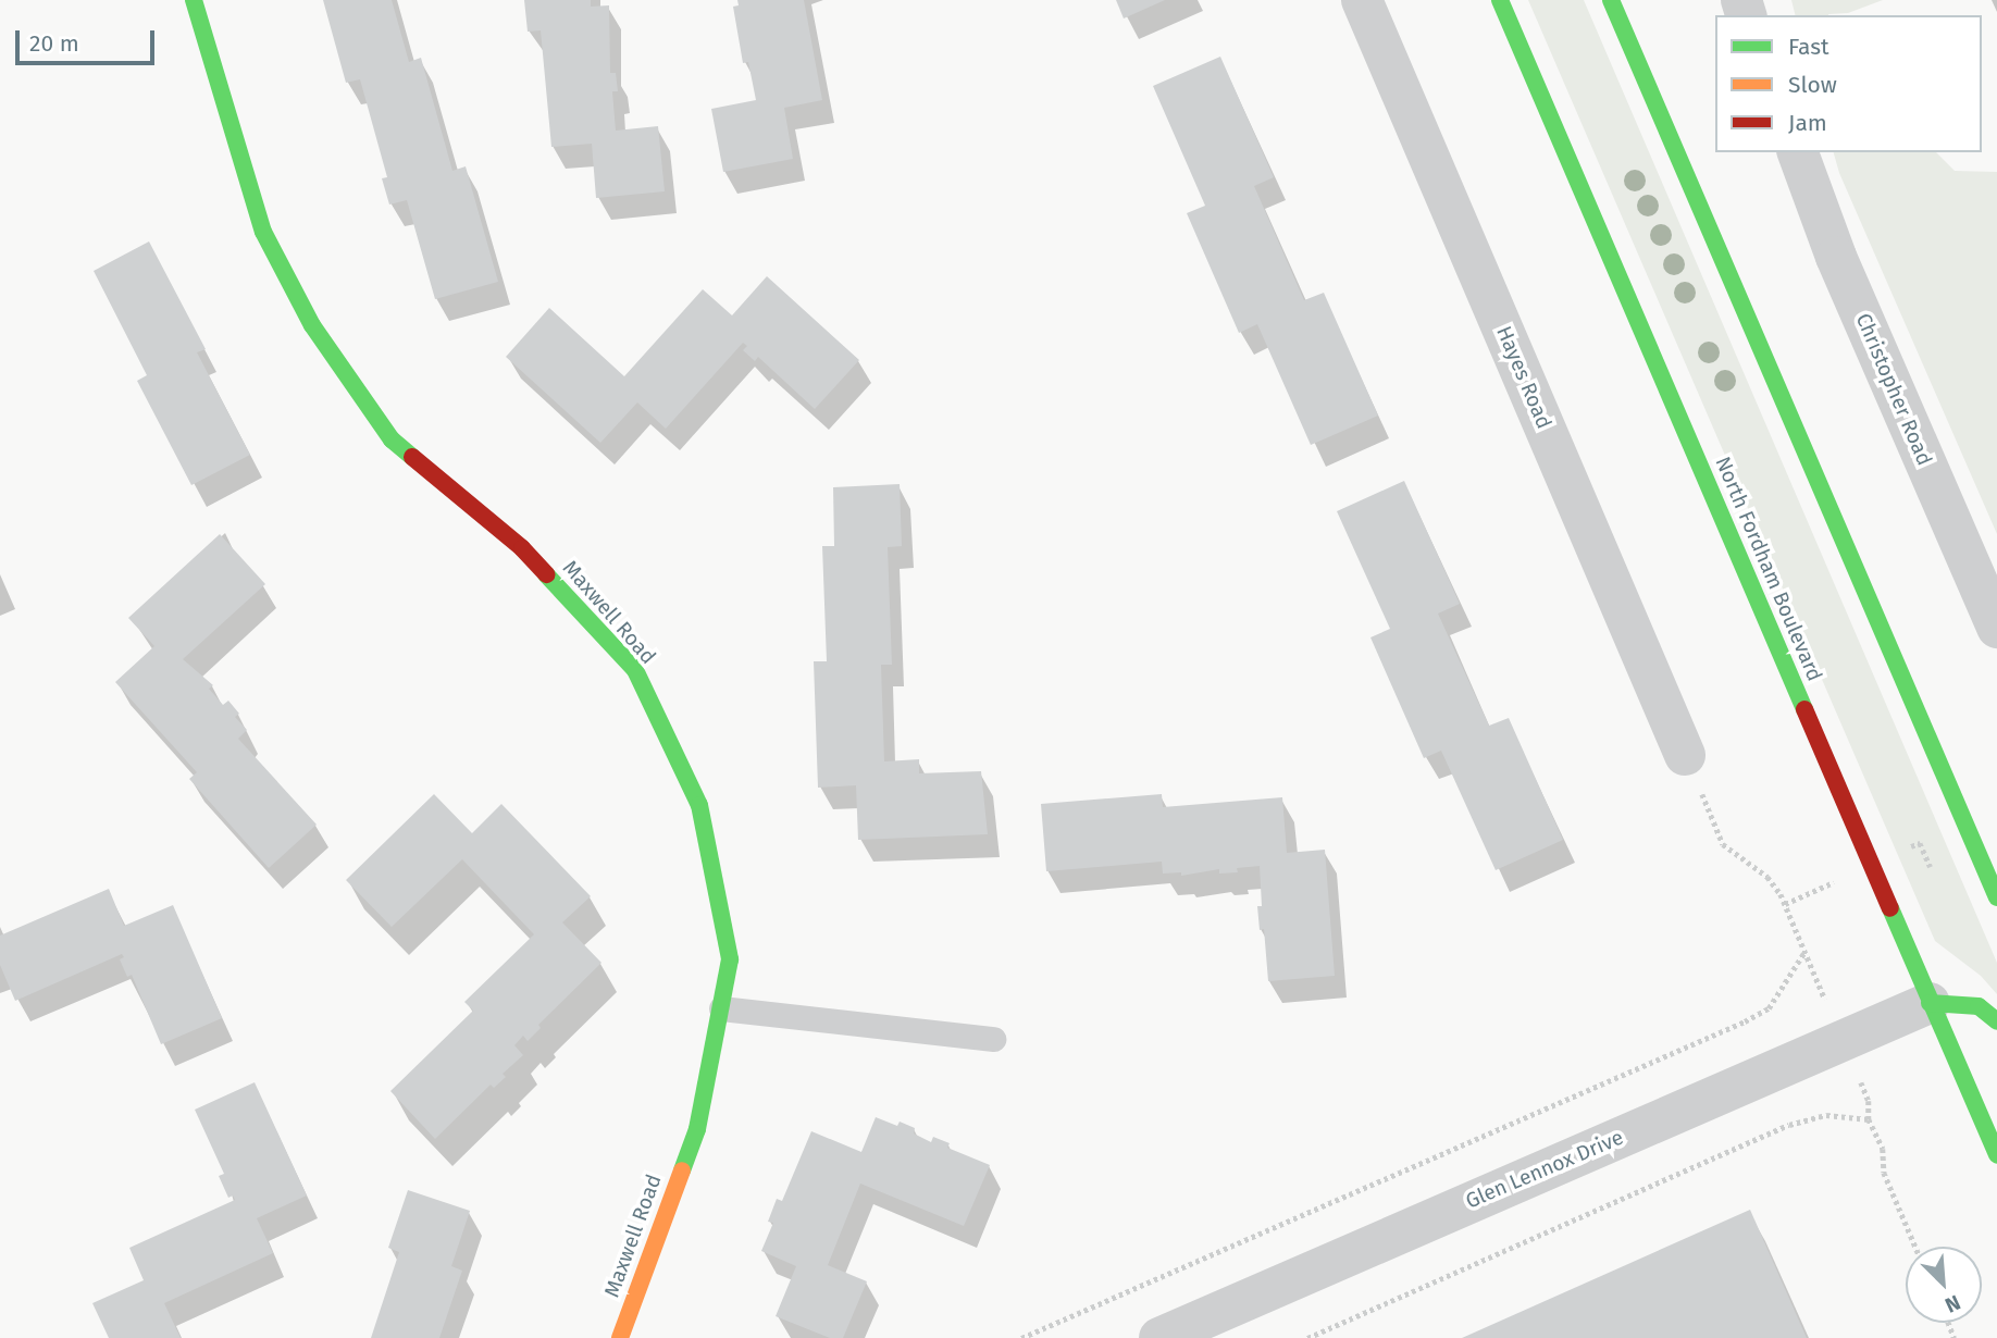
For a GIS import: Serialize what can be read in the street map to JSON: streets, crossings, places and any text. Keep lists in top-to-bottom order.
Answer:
{
  "streets": {
    "main road": ["North Fordham Boulevard", "Maxwell Road"],
    "street": ["Hayes Road", "Christopher Road", "Glen Lennox Drive"]
  },
  "crossings": [
    ["North Fordham Boulevard", "Glen Lennox Drive"]
  ],
  "legend": ["Fast", "Slow", "Jam"],
  "scale_bar": "20 m",
  "north": "bottom right"
}
